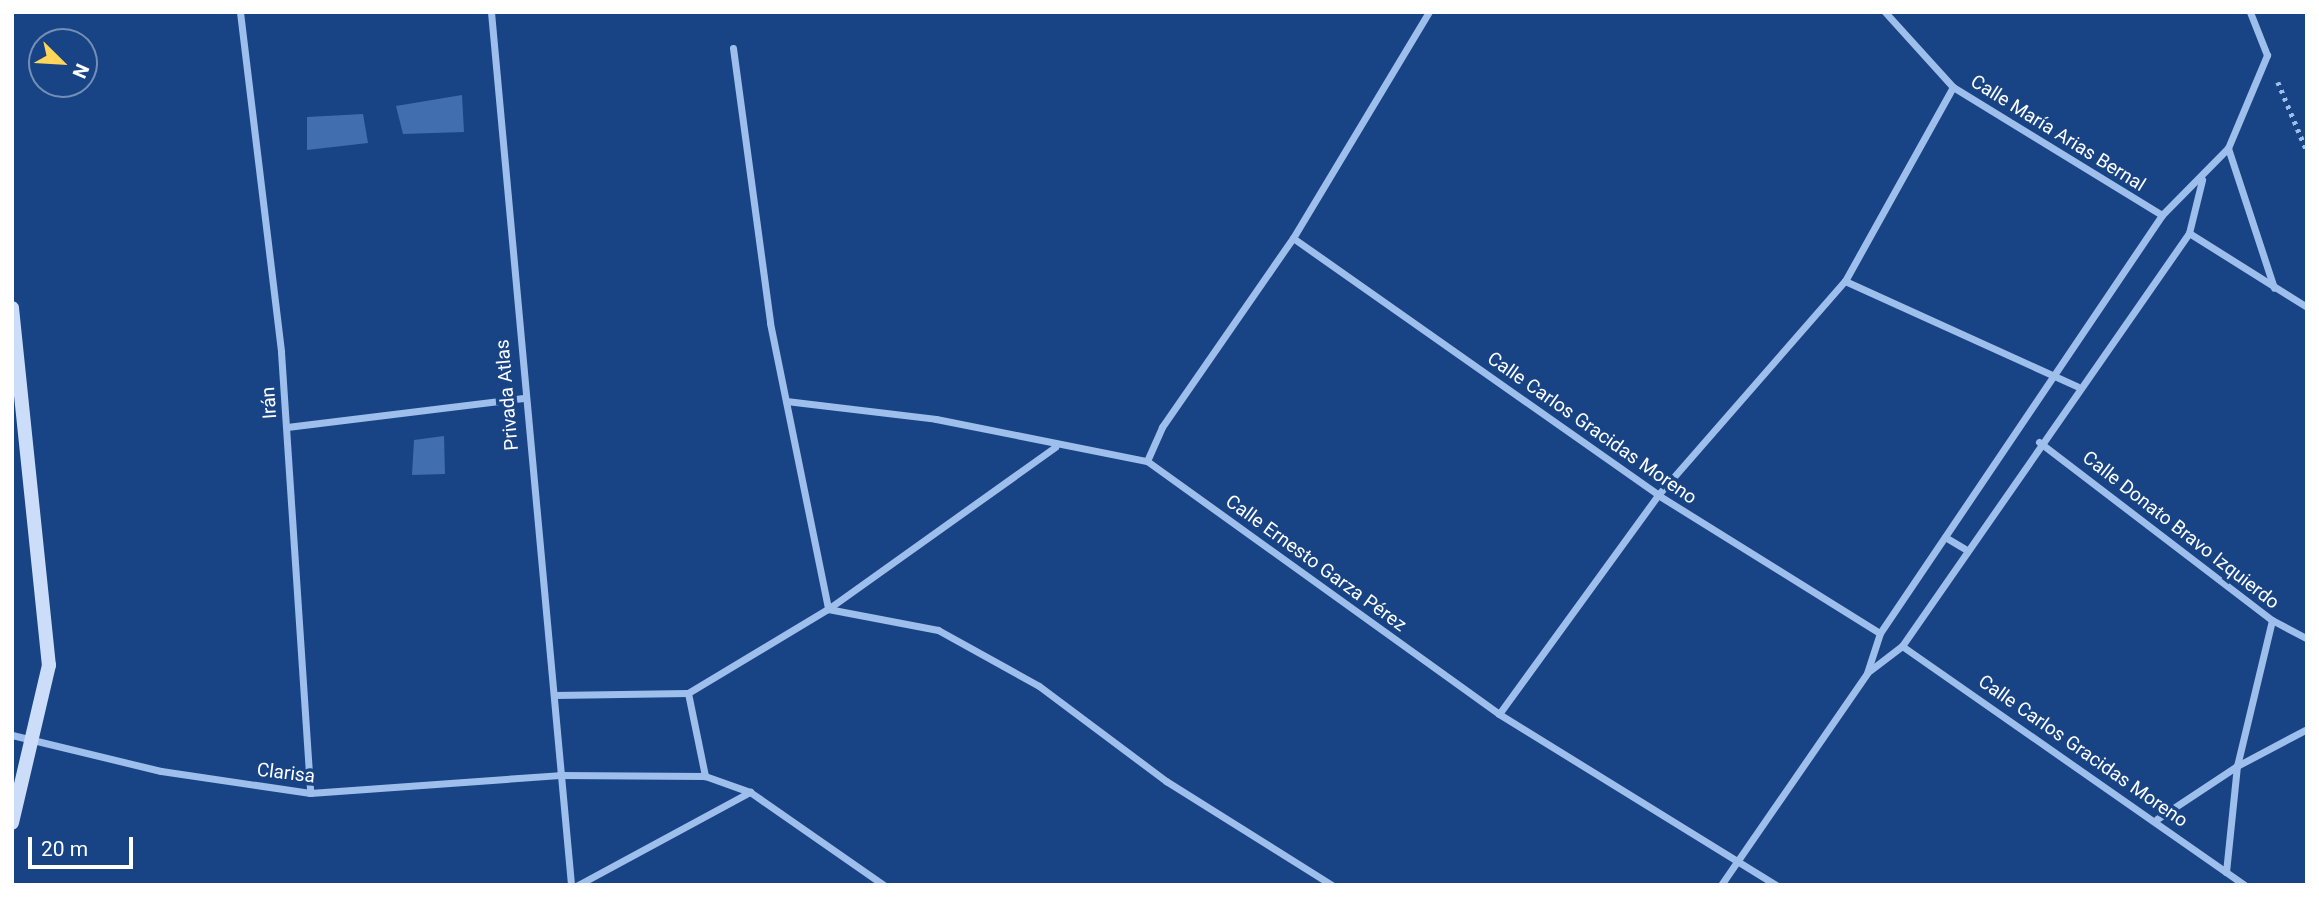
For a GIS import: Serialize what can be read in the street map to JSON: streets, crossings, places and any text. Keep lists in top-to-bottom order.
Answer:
{
  "streets": {
    "street": [
      "Calle María Arias Bernal",
      "Privada Atlas",
      "Irán",
      "Calle Carlos Gracidas Moreno",
      "Calle Donato Bravo Izquierdo",
      "Calle Ernesto Garza Pérez",
      "Clarisa"
    ]
  },
  "crossings": [
    ["Privada Atlas", "Clarisa"],
    ["Irán", "Clarisa"]
  ],
  "scale_bar": "20 m",
  "north": "bottom right"
}
